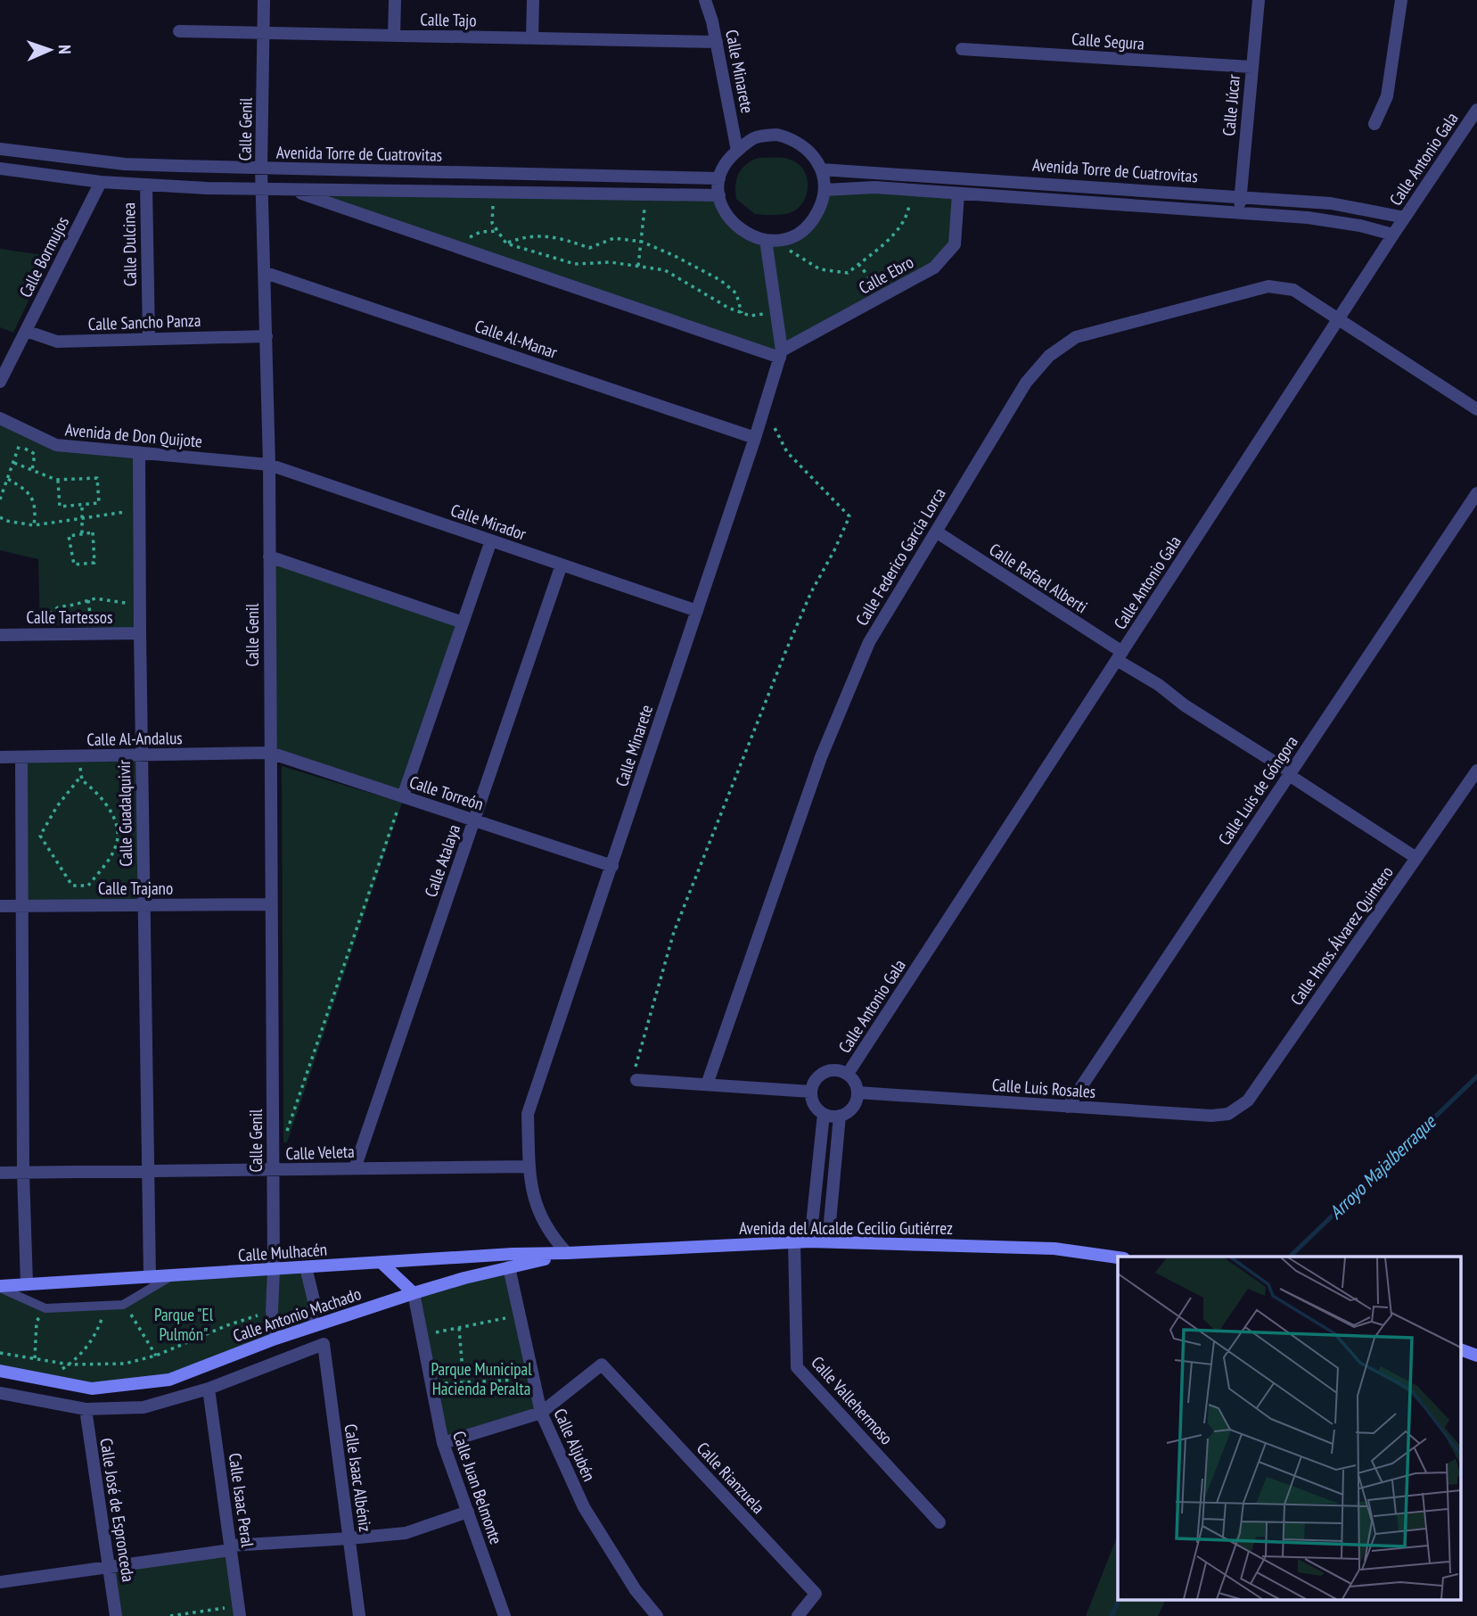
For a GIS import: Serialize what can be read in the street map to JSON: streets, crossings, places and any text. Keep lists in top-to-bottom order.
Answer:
{
  "streets": {
    "street": [
      "Calle Tajo",
      "Calle Segura",
      "Calle Minarete",
      "Calle Júcar",
      "Calle Genil",
      "Avenida Torre de Cuatrovitas",
      "Calle Antonio Gala",
      "Calle Dulcinea",
      "Calle Bormujos",
      "Calle Ebro",
      "Calle Sancho Panza",
      "Calle Al-Manar",
      "Avenida de Don Quijote",
      "Calle Mirador",
      "Calle Federico García Lorca",
      "Calle Rafael Alberti",
      "Calle Tartessos",
      "Calle Al-Andalus",
      "Calle Luis de Góngora",
      "Calle Torreón",
      "Calle Guadalquivir",
      "Calle Atalaya",
      "Calle Trajano",
      "Calle Hnos. Álvarez Quintero",
      "Calle Luis Rosales",
      "Calle Veleta",
      "Avenida del Alcalde Cecilio Gutiérrez",
      "Calle Mulhacén",
      "Calle Antonio Machado",
      "Calle Vallehermoso",
      "Calle Aljubén",
      "Calle Isaac Albéniz",
      "Calle Rianzuela",
      "Calle Juan Belmonte",
      "Calle Isaac Peral",
      "Calle José de Espronceda"
    ]
  },
  "crossings": [
    ["Calle Tajo", "Calle Minarete"],
    ["Calle Tajo", "Calle Genil"],
    ["Calle Segura", "Calle Júcar"],
    ["Calle Minarete", "Avenida Torre de Cuatrovitas"],
    ["Calle Minarete", "Calle Ebro"],
    ["Calle Minarete", "Calle Al-Manar"],
    ["Calle Minarete", "Calle Mirador"],
    ["Calle Minarete", "Calle Torreón"],
    ["Calle Minarete", "Calle Veleta"],
    ["Calle Minarete", "Avenida del Alcalde Cecilio Gutiérrez"],
    ["Calle Minarete", "Calle Mulhacén"],
    ["Calle Minarete", "Calle Antonio Machado"],
    ["Calle Júcar", "Avenida Torre de Cuatrovitas"],
    ["Calle Genil", "Avenida Torre de Cuatrovitas"],
    ["Calle Genil", "Calle Sancho Panza"],
    ["Calle Genil", "Calle Al-Manar"],
    ["Calle Genil", "Avenida de Don Quijote"],
    ["Calle Genil", "Calle Mirador"],
    ["Calle Genil", "Calle Al-Andalus"],
    ["Calle Genil", "Calle Torreón"],
    ["Calle Genil", "Calle Trajano"],
    ["Calle Genil", "Calle Veleta"],
    ["Calle Genil", "Calle Mulhacén"],
    ["Calle Genil", "Calle Antonio Machado"],
    ["Calle Genil", "Calle Isaac Albéniz"],
    ["Avenida Torre de Cuatrovitas", "Calle Antonio Gala"],
    ["Avenida Torre de Cuatrovitas", "Calle Ebro"],
    ["Calle Antonio Gala", "Calle Federico García Lorca"],
    ["Calle Antonio Gala", "Calle Rafael Alberti"],
    ["Calle Antonio Gala", "Calle Luis Rosales"],
    ["Calle Dulcinea", "Calle Sancho Panza"],
    ["Calle Bormujos", "Calle Sancho Panza"],
    ["Avenida de Don Quijote", "Calle Mirador"],
    ["Avenida de Don Quijote", "Calle Guadalquivir"],
    ["Calle Mirador", "Calle Atalaya"],
    ["Calle Federico García Lorca", "Calle Rafael Alberti"],
    ["Calle Rafael Alberti", "Calle Luis de Góngora"],
    ["Calle Rafael Alberti", "Calle Hnos. Álvarez Quintero"],
    ["Calle Tartessos", "Calle Guadalquivir"],
    ["Calle Al-Andalus", "Calle Torreón"],
    ["Calle Al-Andalus", "Calle Guadalquivir"],
    ["Calle Luis de Góngora", "Calle Luis Rosales"],
    ["Calle Torreón", "Calle Atalaya"],
    ["Calle Guadalquivir", "Calle Trajano"],
    ["Calle Guadalquivir", "Calle Veleta"],
    ["Calle Guadalquivir", "Calle Mulhacén"],
    ["Calle Atalaya", "Calle Veleta"],
    ["Calle Hnos. Álvarez Quintero", "Calle Luis Rosales"],
    ["Avenida del Alcalde Cecilio Gutiérrez", "Calle Mulhacén"],
    ["Avenida del Alcalde Cecilio Gutiérrez", "Calle Antonio Machado"],
    ["Avenida del Alcalde Cecilio Gutiérrez", "Calle Vallehermoso"],
    ["Calle Mulhacén", "Calle Antonio Machado"],
    ["Calle Antonio Machado", "Calle Aljubén"],
    ["Calle Antonio Machado", "Calle Juan Belmonte"],
    ["Calle Aljubén", "Calle Rianzuela"]
  ],
  "water": ["Arroyo Majalberraque"],
  "parks": ["Parque \"El Pulmón\"", "Parque Municipal Hacienda Peralta"],
  "north": "right"
}
